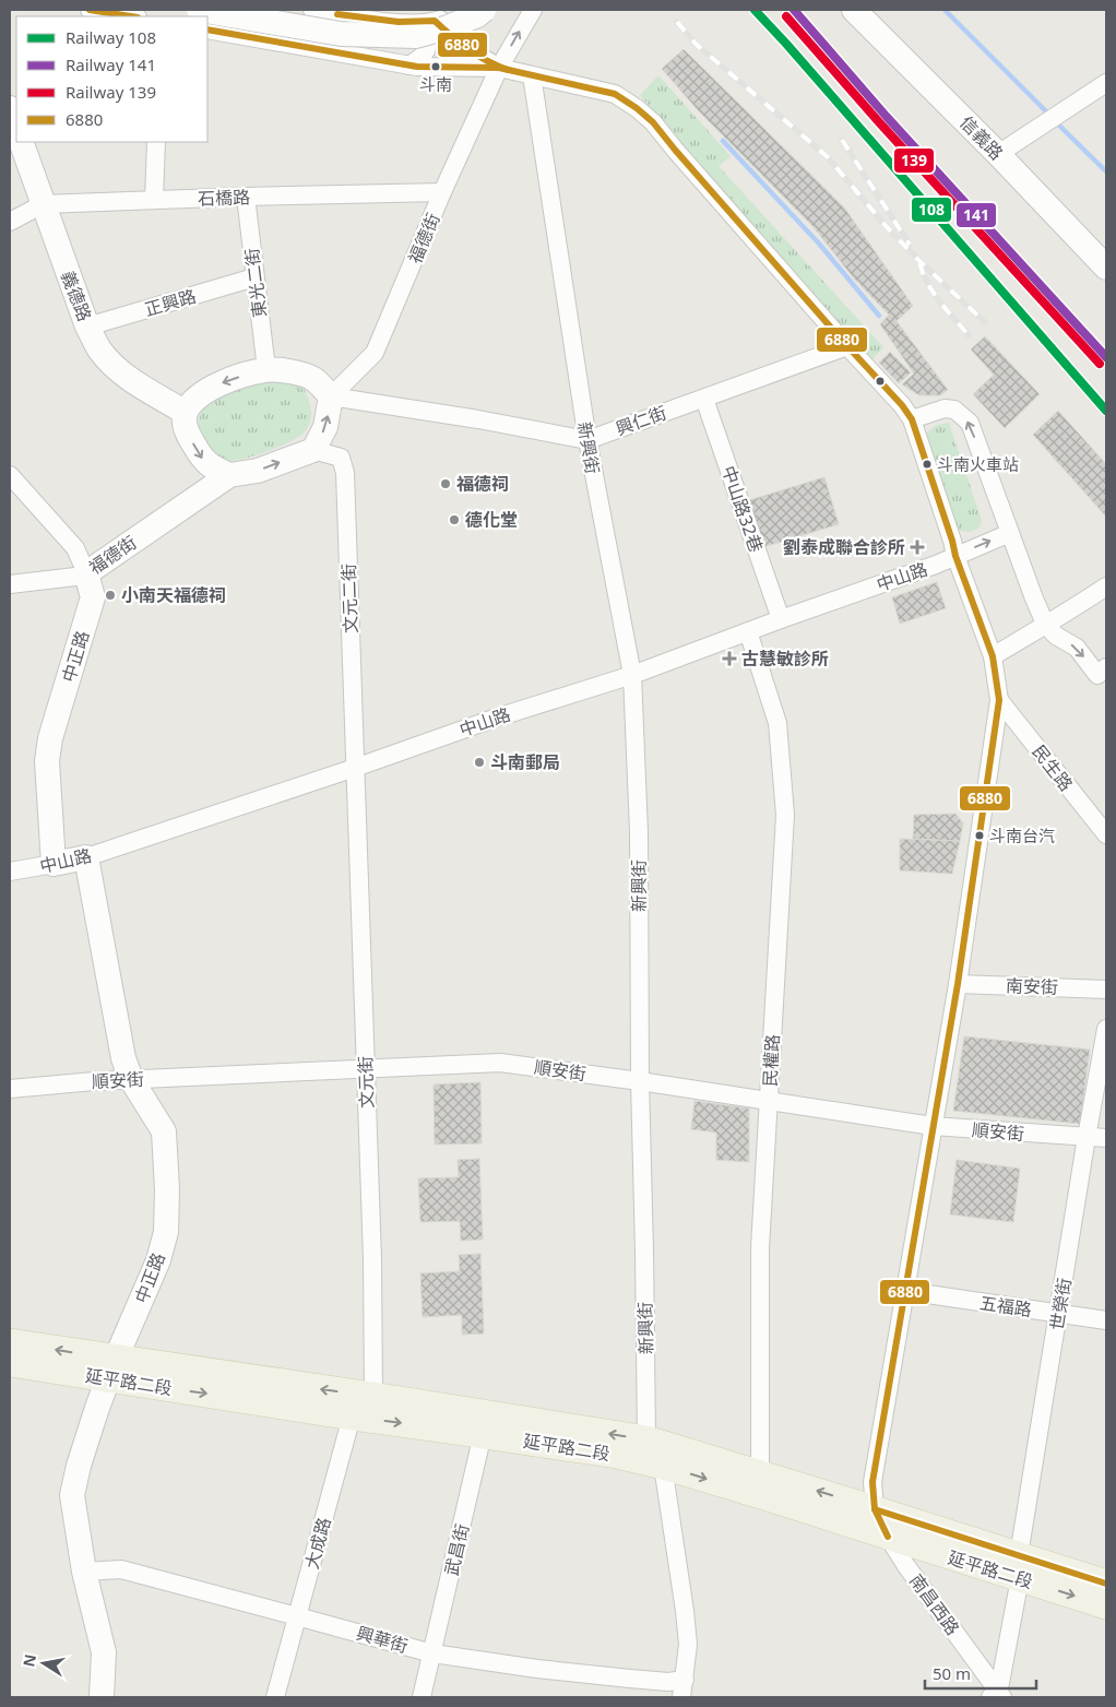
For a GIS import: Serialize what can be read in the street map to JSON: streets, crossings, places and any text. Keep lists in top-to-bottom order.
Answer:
{
  "streets": {
    "main road": [
      "信義路",
      "福德街",
      "義德路",
      "中山路",
      "中正路",
      "延平路二段"
    ],
    "street": [
      "石橋路",
      "東光二街",
      "正興路",
      "興仁街",
      "新興街",
      "中山路32巷",
      "文元二街",
      "民生路",
      "南安街",
      "民權路",
      "順安街",
      "文元街",
      "世榮街",
      "五福路",
      "大成路",
      "武昌街",
      "南昌西路",
      "興華街"
    ]
  },
  "crossings": [
    ["石橋路", "福德街"],
    ["石橋路", "東光二街"],
    ["石橋路", "義德路"],
    ["福德街", "東光二街"],
    ["福德街", "義德路"],
    ["福德街", "文元二街"],
    ["福德街", "中正路"],
    ["東光二街", "義德路"],
    ["東光二街", "正興路"],
    ["東光二街", "文元二街"],
    ["義德路", "正興路"],
    ["義德路", "文元二街"],
    ["興仁街", "新興街"],
    ["興仁街", "中山路32巷"],
    ["新興街", "中山路"],
    ["新興街", "順安街"],
    ["新興街", "延平路二段"],
    ["中山路32巷", "中山路"],
    ["中山路", "文元二街"],
    ["中山路", "中正路"],
    ["中山路", "民權路"],
    ["中山路", "文元街"],
    ["文元二街", "文元街"],
    ["中正路", "順安街"],
    ["中正路", "延平路二段"],
    ["中正路", "興華街"],
    ["民權路", "順安街"],
    ["民權路", "延平路二段"],
    ["順安街", "文元街"],
    ["順安街", "世榮街"],
    ["文元街", "延平路二段"],
    ["世榮街", "五福路"],
    ["世榮街", "延平路二段"],
    ["世榮街", "南昌西路"],
    ["延平路二段", "大成路"],
    ["延平路二段", "武昌街"],
    ["延平路二段", "南昌西路"],
    ["大成路", "興華街"],
    ["武昌街", "興華街"]
  ],
  "places": {
    "other": [
      "斗南",
      "斗南火車站",
      "福德祠",
      "德化堂",
      "小南天福德祠",
      "斗南郵局",
      "斗南台汽"
    ],
    "health": ["劉泰成聯合診所", "古慧敏診所"]
  },
  "lines": [
    "rail line 108",
    "rail line 141",
    "transit line 6880",
    "rail line 139"
  ],
  "legend": [
    "Railway 108",
    "Railway 141",
    "Railway 139",
    "6880"
  ],
  "scale_bar": "50 m",
  "north": "left"
}
